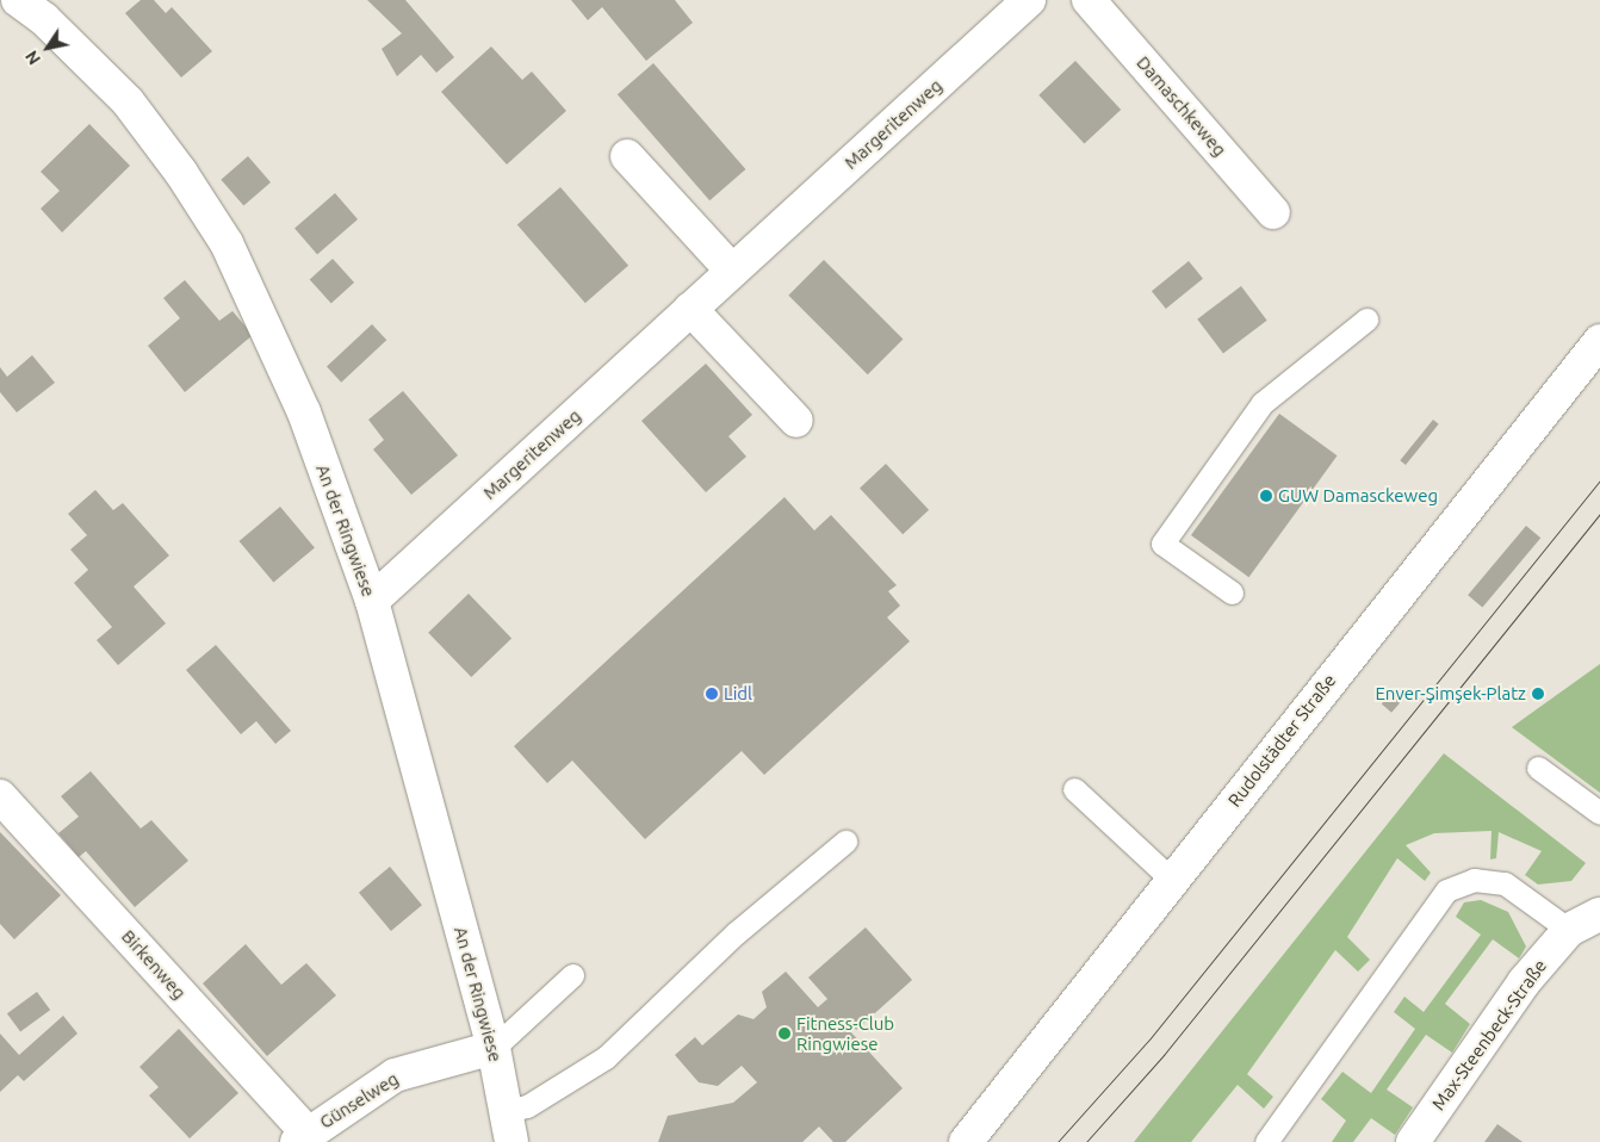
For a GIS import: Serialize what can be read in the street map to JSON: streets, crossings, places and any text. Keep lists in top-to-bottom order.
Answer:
{
  "streets": {
    "street": [
      "Damaschkeweg",
      "Margeritenweg",
      "An der Ringwiese",
      "Rudolstädter Straße",
      "Birkenweg",
      "Max-Steenbeck-Straße",
      "Günselweg"
    ]
  },
  "crossings": [
    ["Margeritenweg", "An der Ringwiese"],
    ["An der Ringwiese", "Günselweg"],
    ["Birkenweg", "Günselweg"]
  ],
  "places": [
    "GUW Damasckeweg",
    "Lidl",
    "Enver-Şimşek-Platz",
    "Fitness-Club Ringwiese"
  ],
  "north": "bottom left"
}
